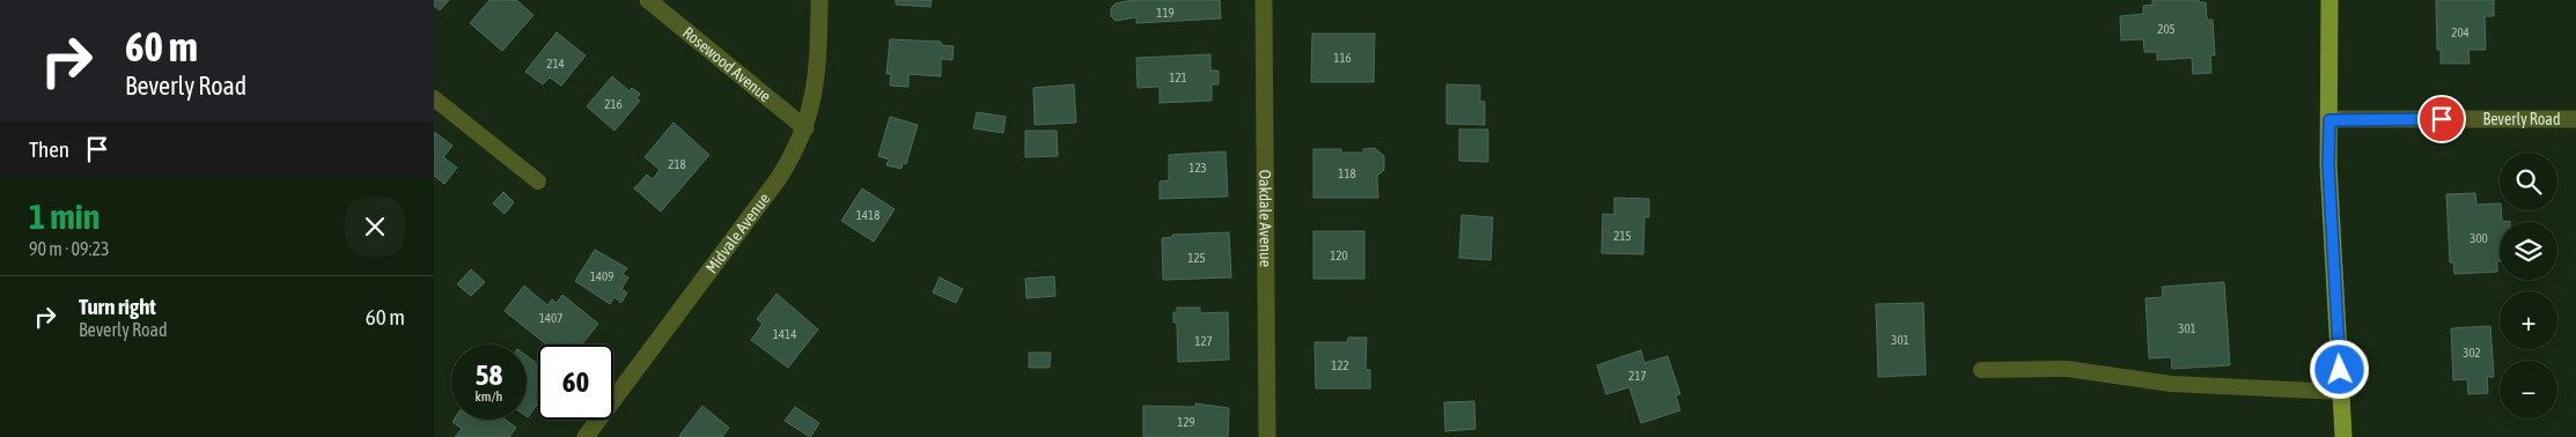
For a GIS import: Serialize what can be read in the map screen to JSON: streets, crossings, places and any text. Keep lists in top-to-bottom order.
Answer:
{
  "streets": {
    "street": [
      "Rosewood Avenue",
      "Beverly Road",
      "Oakdale Avenue",
      "Midvale Avenue"
    ]
  },
  "crossings": [
    ["Rosewood Avenue", "Midvale Avenue"]
  ],
  "house_numbers": [
    "119",
    "205",
    "204",
    "116",
    "214",
    "121",
    "216",
    "218",
    "123",
    "118",
    "1418",
    "215",
    "300",
    "120",
    "125",
    "1409",
    "1407",
    "301",
    "1414",
    "301",
    "127",
    "302",
    "122",
    "217",
    "129"
  ],
  "page": {
    "turn": ["60 m", "Beverly Road"],
    "then": "Then",
    "map_buttons": ["+", "−"],
    "heading": ["1 min", "90 m · 09:23"],
    "list": [
      {
        "name": "Turn right",
        "note": "Beverly Road",
        "value": "60 m"
      }
    ],
    "speed": "58 km/h",
    "limit": "60"
  }
}
